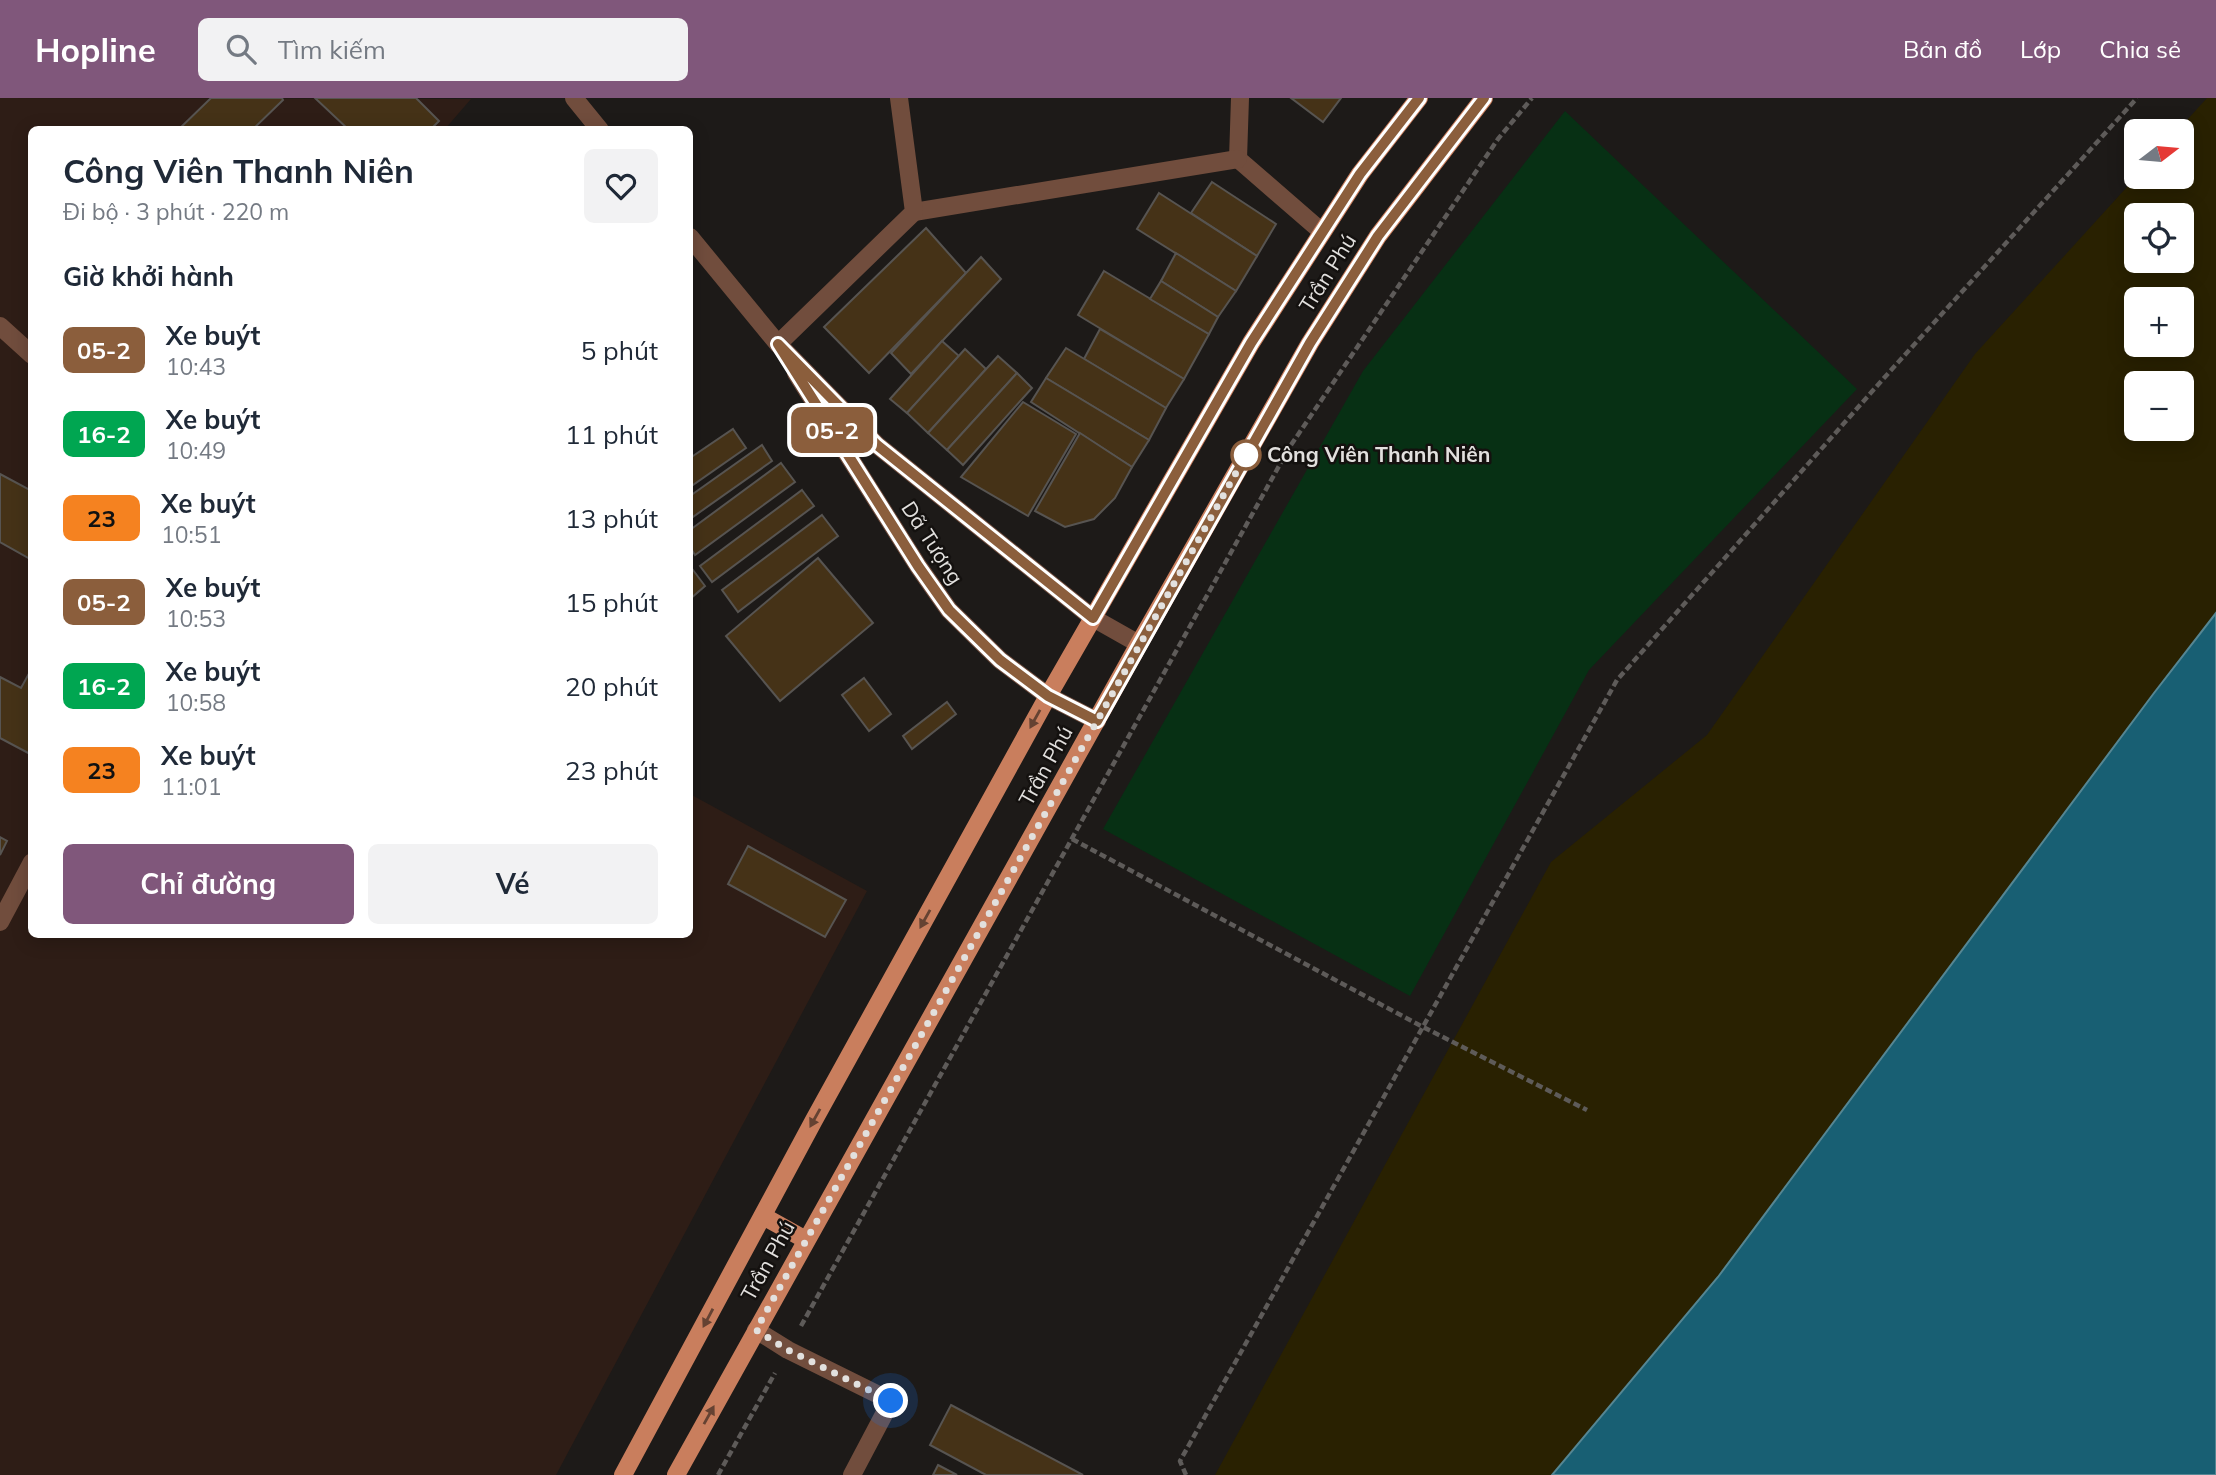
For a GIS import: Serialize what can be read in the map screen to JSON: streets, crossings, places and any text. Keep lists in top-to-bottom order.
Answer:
{
  "streets": {
    "main road": ["Trần Phú"],
    "street": ["Dã Tượng"]
  },
  "crossings": [
    ["Trần Phú", "Dã Tượng"]
  ],
  "places": ["Công Viên Thanh Niên"],
  "lines": ["bus line 05-2"],
  "north": "right",
  "page": {
    "header": "Hopline",
    "search": "Tìm kiếm",
    "nav": ["Bản đồ", "Lớp", "Chia sẻ"],
    "on_map": "05-2",
    "map_buttons": ["+", "−"],
    "heading": [
      ["Công Viên Thanh Niên", "Đi bộ · 3 phút · 220 m"],
      "Giờ khởi hành"
    ],
    "list": [
      {
        "mark": "05-2",
        "name": "Xe buýt",
        "note": "10:43",
        "value": "5 phút"
      },
      {
        "mark": "16-2",
        "name": "Xe buýt",
        "note": "10:49",
        "value": "11 phút"
      },
      {
        "mark": "23",
        "name": "Xe buýt",
        "note": "10:51",
        "value": "13 phút"
      },
      {
        "mark": "05-2",
        "name": "Xe buýt",
        "note": "10:53",
        "value": "15 phút"
      },
      {
        "mark": "16-2",
        "name": "Xe buýt",
        "note": "10:58",
        "value": "20 phút"
      },
      {
        "mark": "23",
        "name": "Xe buýt",
        "note": "11:01",
        "value": "23 phút"
      }
    ],
    "buttons": ["Chỉ đường", "Vé"]
  }
}
